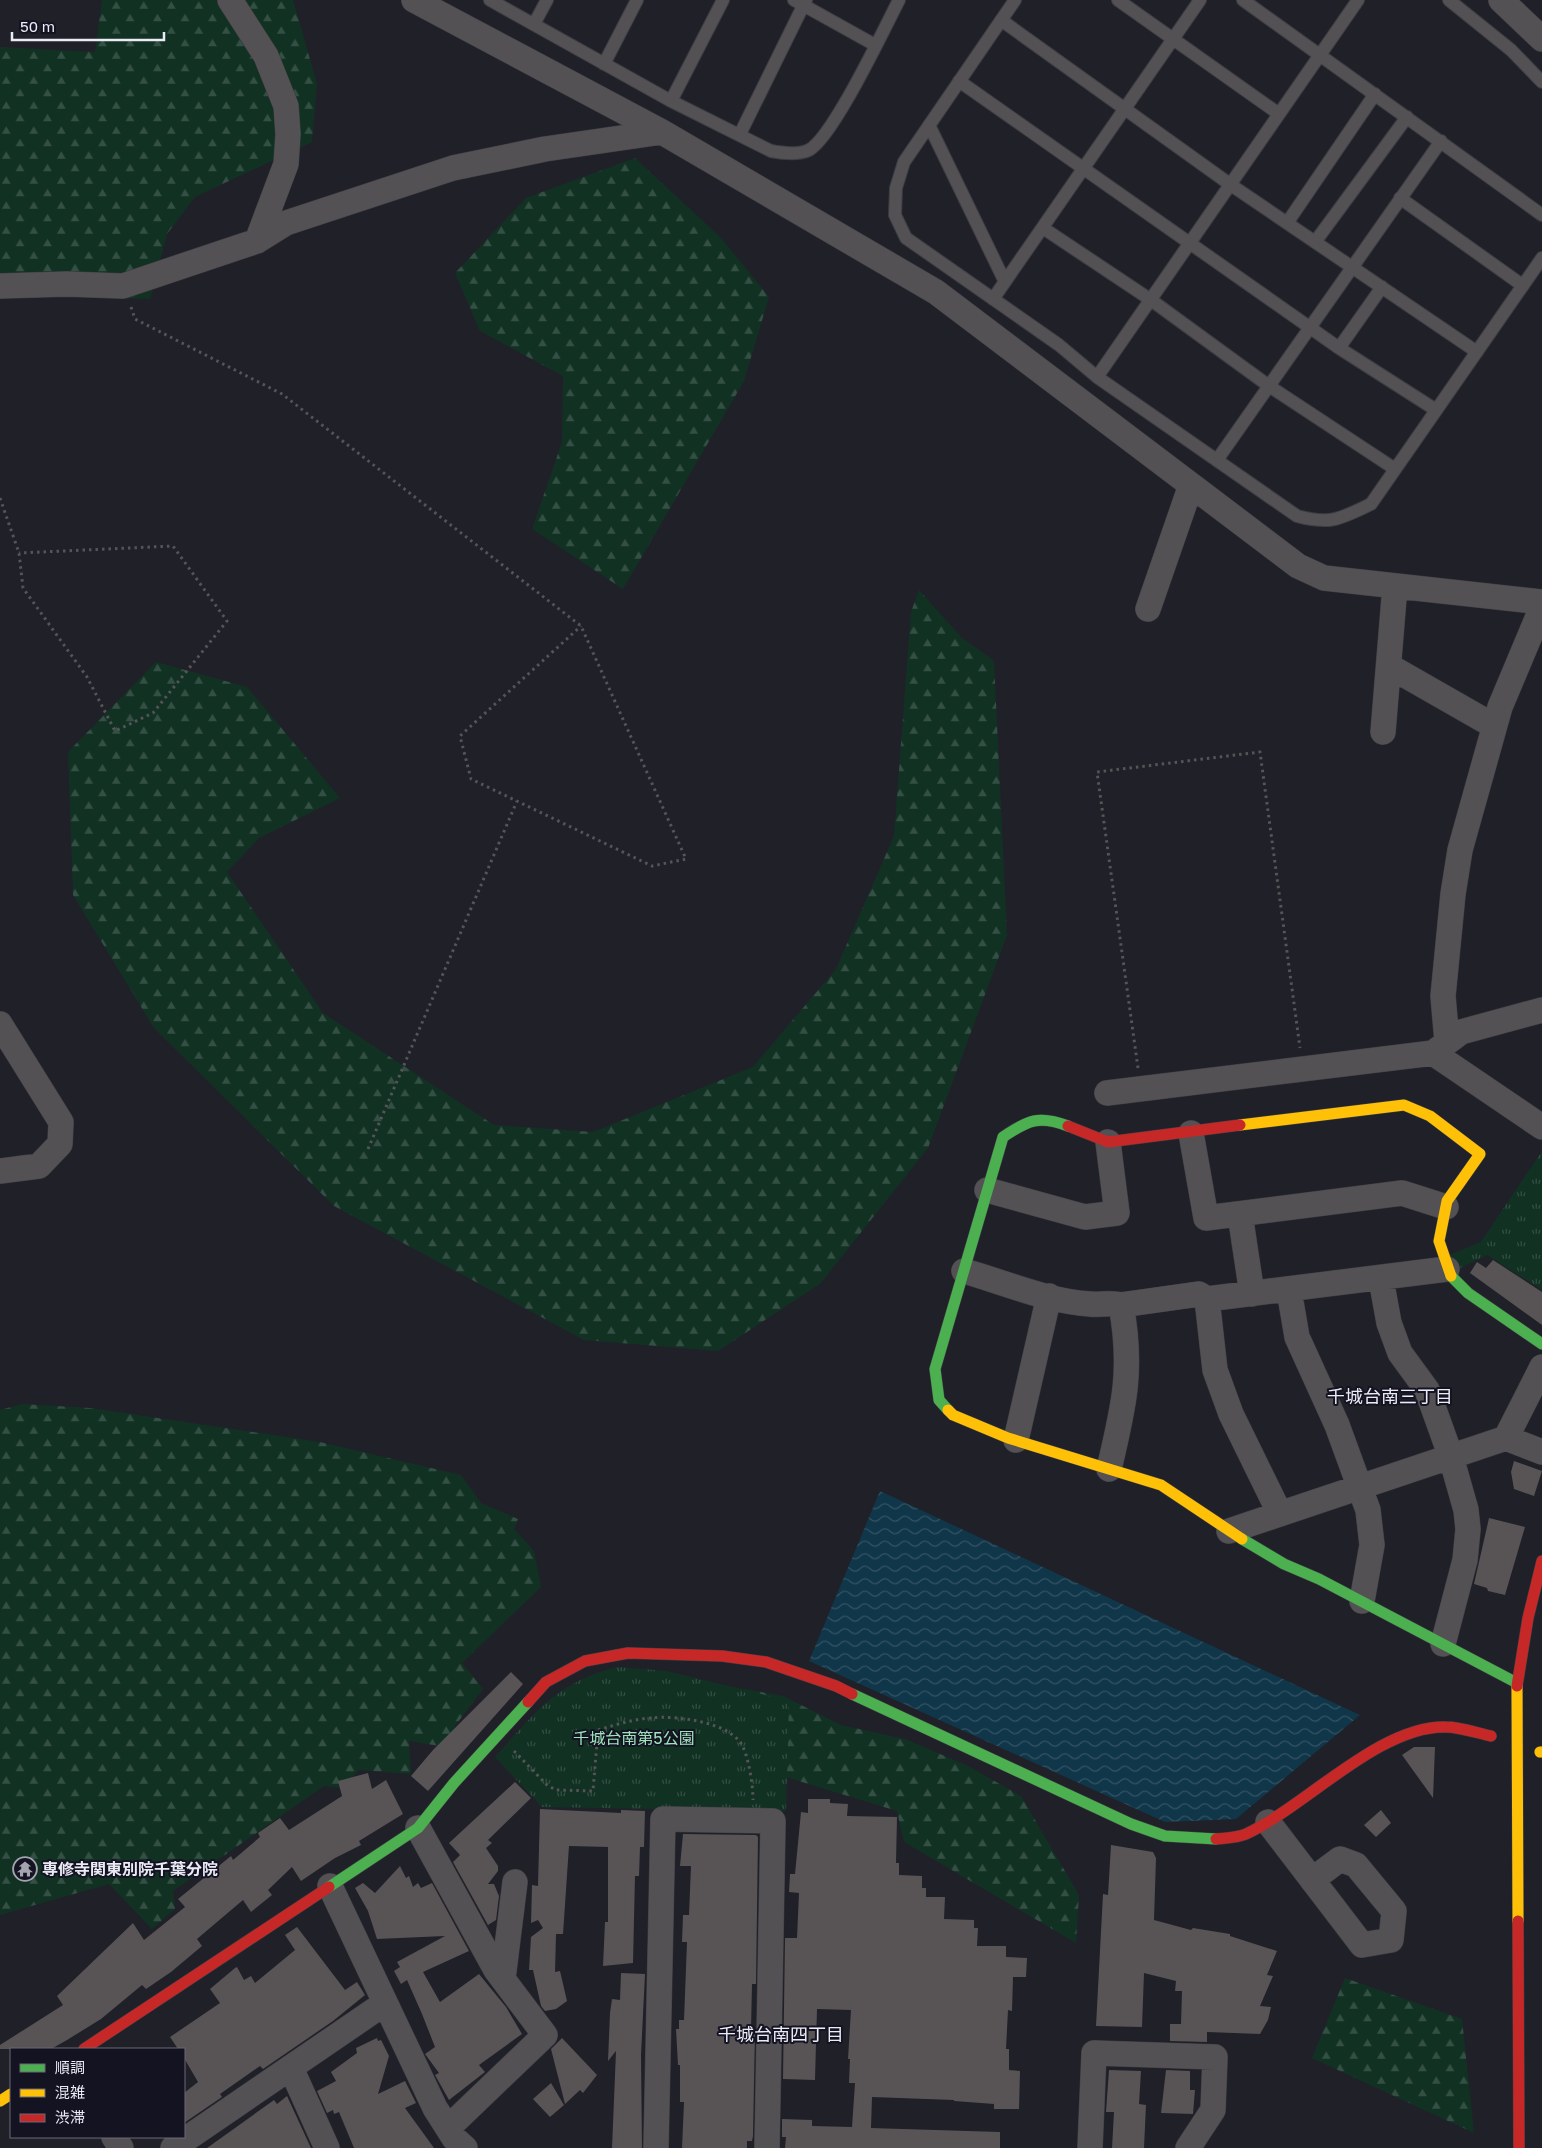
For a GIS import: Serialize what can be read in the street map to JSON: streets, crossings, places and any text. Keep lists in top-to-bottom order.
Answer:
{
  "districts": ["千城台南三丁目", "千城台南四丁目"],
  "parks": ["千城台南第5公園"],
  "places": {
    "temple": ["専修寺関東別院千葉分院"]
  },
  "legend": ["順調", "混雑", "渋滞"],
  "scale_bar": "50 m"
}
